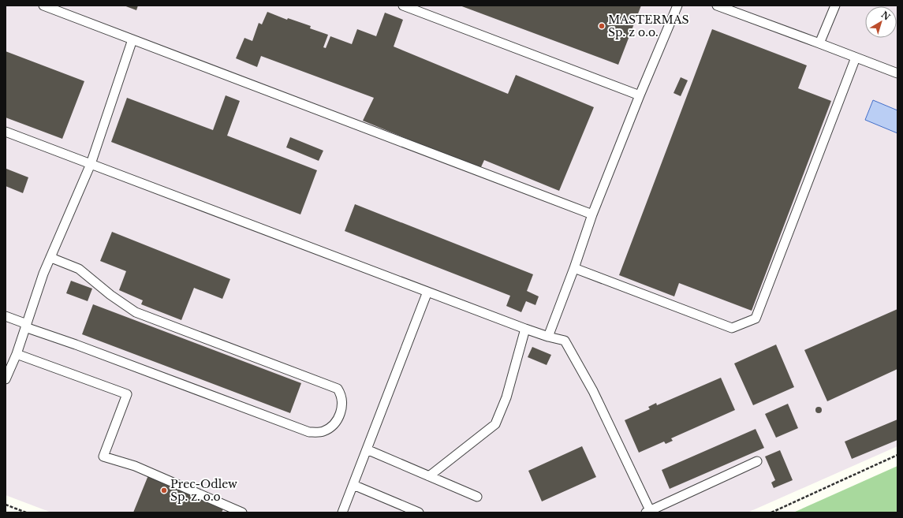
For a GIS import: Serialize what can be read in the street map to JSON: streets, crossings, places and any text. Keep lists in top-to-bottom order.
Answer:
{
  "places": ["MASTERMAS Sp. z o.o.", "Prec-Odlew Sp. z. o.o"],
  "north": "top right"
}
